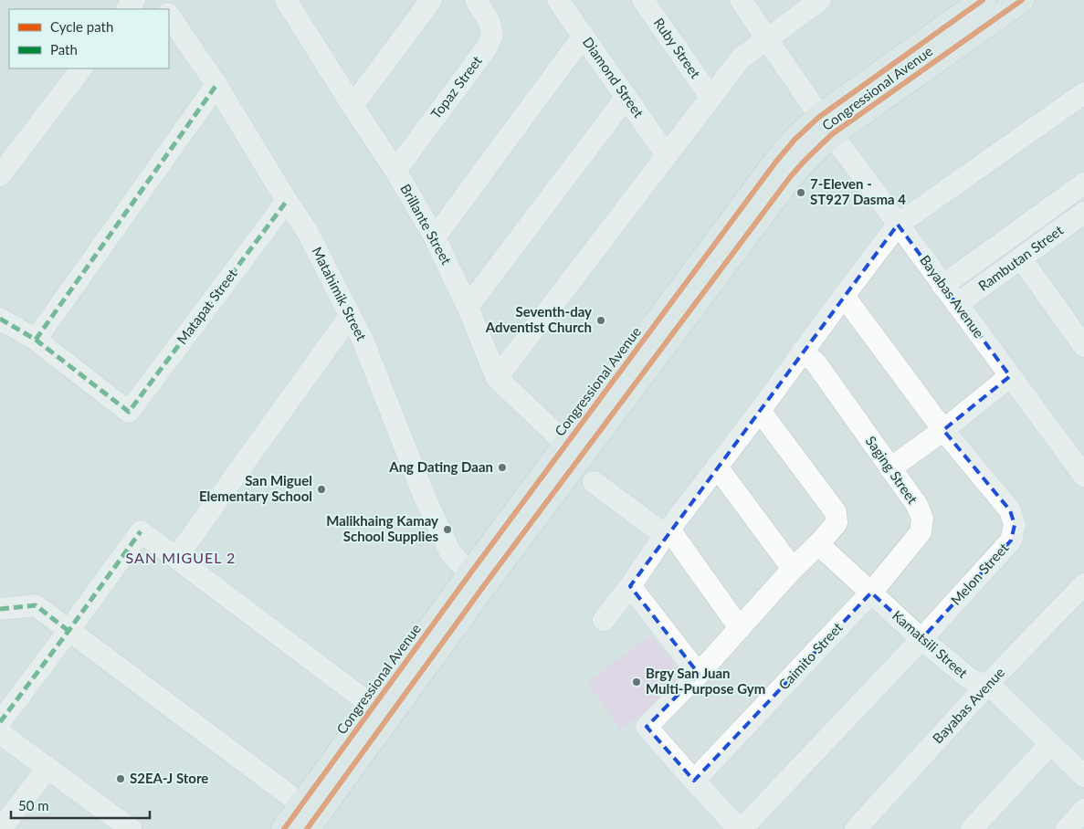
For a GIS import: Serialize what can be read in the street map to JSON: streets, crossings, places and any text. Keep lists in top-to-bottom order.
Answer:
{
  "streets": {
    "main road": ["Congressional Avenue"],
    "street": [
      "Ruby Street",
      "Diamond Street",
      "Topaz Street",
      "Brillante Street",
      "Rambutan Street",
      "Matahimik Street",
      "Bayabas Avenue",
      "Matapat Street",
      "Saging Street",
      "Melon Street",
      "Kamatsili Street",
      "Caimito Street"
    ]
  },
  "crossings": [
    ["Topaz Street", "Brillante Street"],
    ["Congressional Avenue", "Brillante Street"],
    ["Congressional Avenue", "Matahimik Street"],
    ["Congressional Avenue", "Bayabas Avenue"],
    ["Rambutan Street", "Bayabas Avenue"],
    ["Matahimik Street", "Matapat Street"],
    ["Bayabas Avenue", "Kamatsili Street"],
    ["Saging Street", "Kamatsili Street"],
    ["Saging Street", "Caimito Street"],
    ["Melon Street", "Kamatsili Street"],
    ["Kamatsili Street", "Caimito Street"]
  ],
  "districts": ["SAN MIGUEL 2"],
  "places": [
    "7-Eleven - ST927 Dasma 4",
    "Seventh-day Adventist Church",
    "Ang Dating Daan",
    "San Miguel Elementary School",
    "Malikhaing Kamay School Supplies",
    "Brgy San Juan Multi-Purpose Gym",
    "S2EA-J Store"
  ],
  "legend": ["Cycle path", "Path"],
  "scale_bar": "50 m"
}
